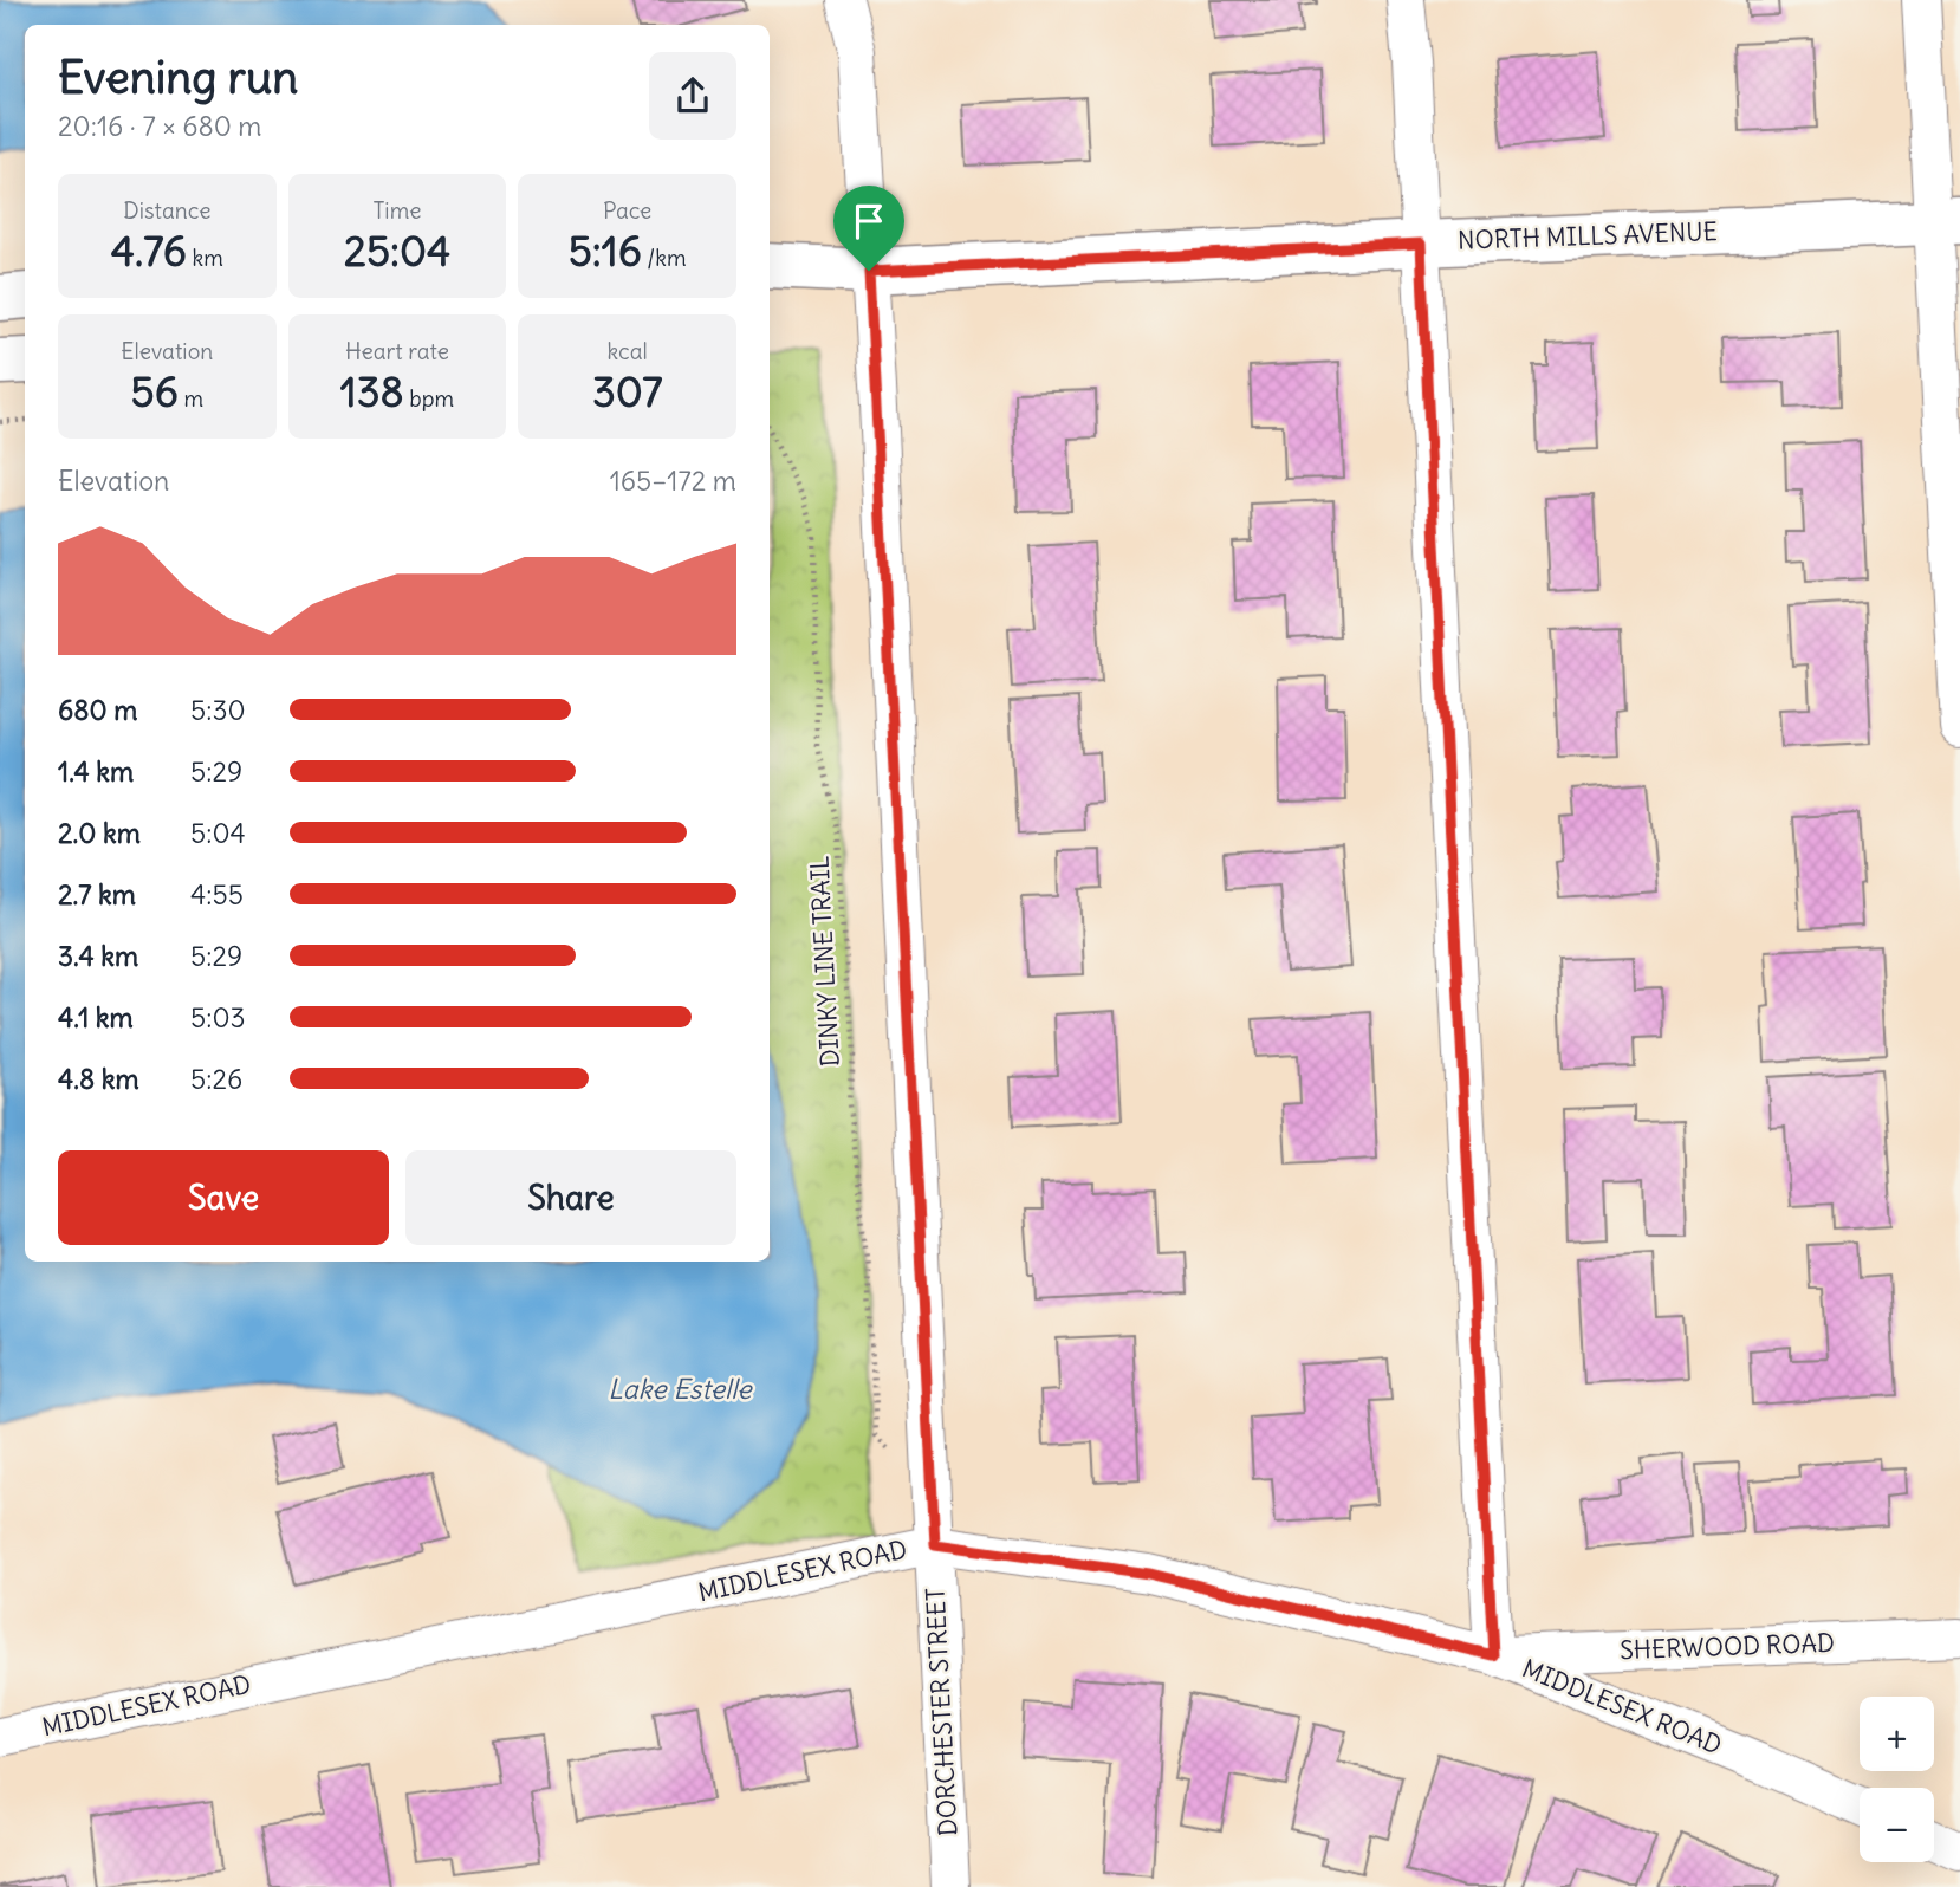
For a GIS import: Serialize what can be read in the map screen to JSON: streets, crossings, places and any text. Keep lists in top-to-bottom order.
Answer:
{
  "streets": {
    "main road": ["NORTH MILLS AVENUE"],
    "street": ["MIDDLESEX ROAD", "SHERWOOD ROAD", "DORCHESTER STREET"],
    "path": ["DINKY LINE TRAIL"]
  },
  "crossings": [
    ["NORTH MILLS AVENUE", "DORCHESTER STREET"],
    ["DINKY LINE TRAIL", "DORCHESTER STREET"],
    ["MIDDLESEX ROAD", "SHERWOOD ROAD"],
    ["MIDDLESEX ROAD", "DORCHESTER STREET"]
  ],
  "water": ["Lake Estelle"],
  "page": {
    "heading": ["Evening run", "20:16 · 7 × 680 m"],
    "stats": [
      ["Distance", "4.76 km"],
      ["Time", "25:04"],
      ["Pace", "5:16 /km"],
      ["Elevation", "56 m"],
      ["Heart rate", "138 bpm"],
      ["kcal", "307"]
    ],
    "chart": ["Elevation", "165–172 m"],
    "list": [
      {
        "name": "680 m",
        "note": "5:30"
      },
      {
        "name": "1.4 km",
        "note": "5:29"
      },
      {
        "name": "2.0 km",
        "note": "5:04"
      },
      {
        "name": "2.7 km",
        "note": "4:55"
      },
      {
        "name": "3.4 km",
        "note": "5:29"
      },
      {
        "name": "4.1 km",
        "note": "5:03"
      },
      {
        "name": "4.8 km",
        "note": "5:26"
      }
    ],
    "buttons": ["Save", "Share"],
    "map_buttons": ["+", "−"]
  }
}
